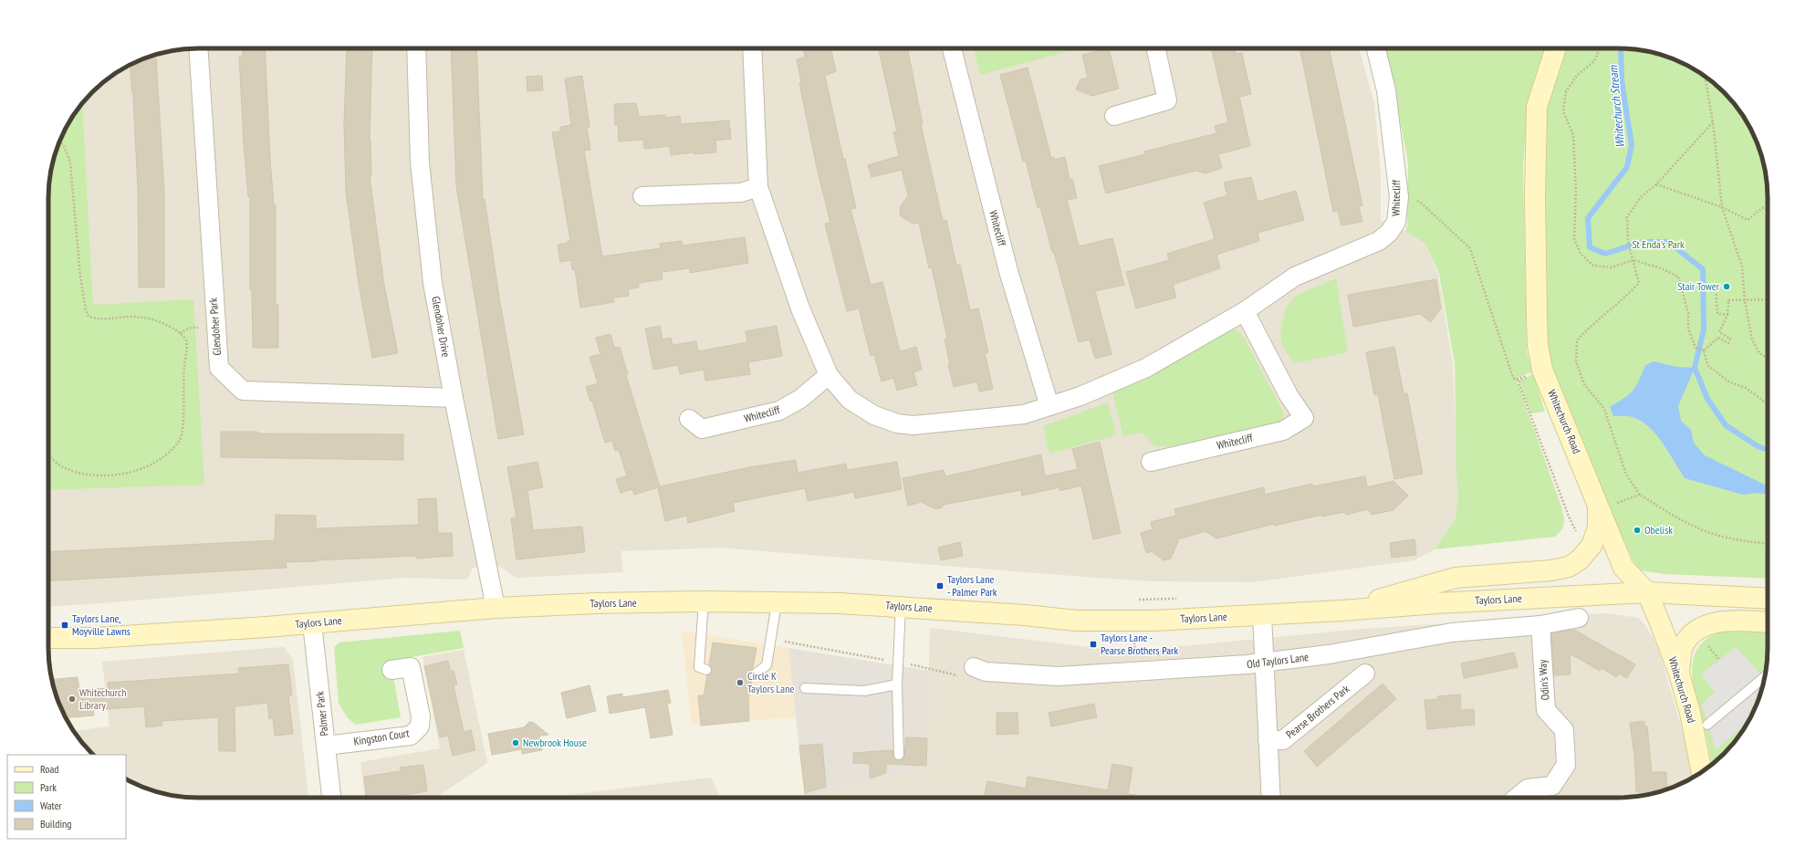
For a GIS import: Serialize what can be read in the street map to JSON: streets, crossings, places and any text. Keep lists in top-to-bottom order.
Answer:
{
  "streets": {
    "main road": ["Whitechurch Road", "Taylors Lane"],
    "street": [
      "Whitecliff",
      "Glendoher Park",
      "Glendoher Drive",
      "Old Taylors Lane",
      "Odin's Way",
      "Pearse Brothers Park",
      "Palmer Park",
      "Kingston Court"
    ]
  },
  "crossings": [
    ["Glendoher Park", "Glendoher Drive"],
    ["Glendoher Drive", "Taylors Lane"],
    ["Whitechurch Road", "Taylors Lane"],
    ["Taylors Lane", "Palmer Park"],
    ["Old Taylors Lane", "Odin's Way"],
    ["Palmer Park", "Kingston Court"]
  ],
  "water": ["Whitechurch Stream"],
  "parks": ["St Enda's Park"],
  "places": {
    "other": [
      "Stair Tower",
      "Obelisk",
      "Circle K Taylors Lane",
      "Whitechurch Library",
      "Newbrook House"
    ],
    "transit": ["Taylors Lane - Palmer Park", "Taylors Lane, Moyville Lawns", "Taylors Lane - Pearse Brothers Park"]
  },
  "legend": [
    "Road",
    "Park",
    "Water",
    "Building"
  ]
}
